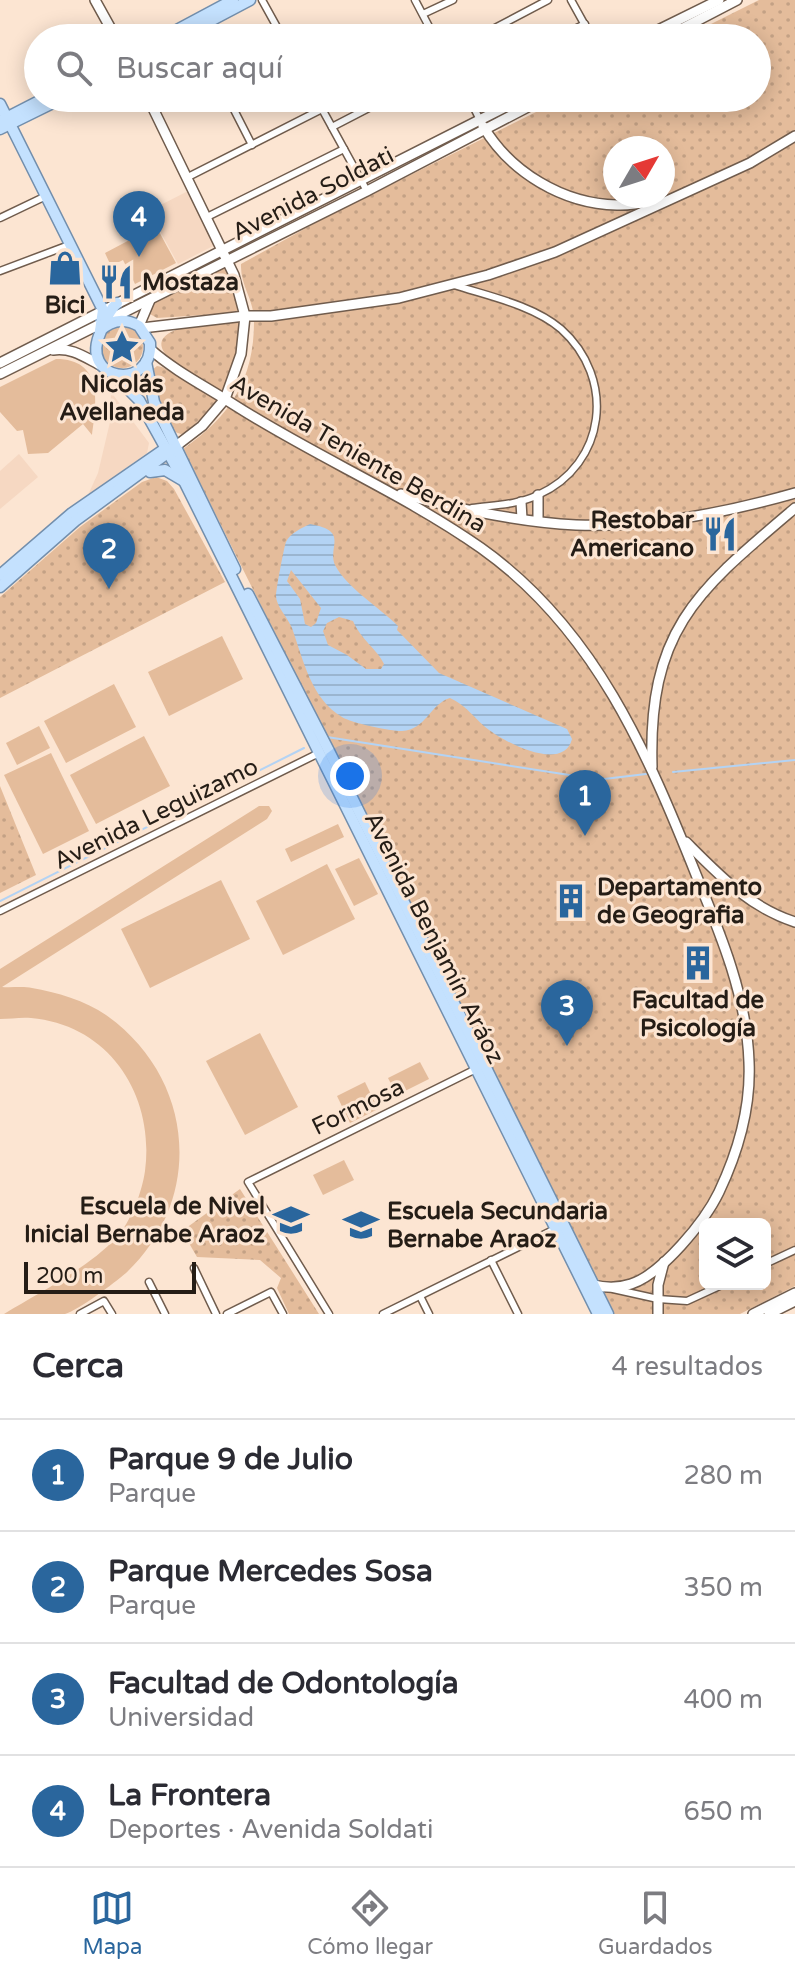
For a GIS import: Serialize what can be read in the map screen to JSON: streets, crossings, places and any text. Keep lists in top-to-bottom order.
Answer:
{
  "streets": {
    "main road": ["Avenida Benjamín Aráoz"],
    "street": [
      "Avenida Soldati",
      "Avenida Teniente Berdina",
      "Avenida Leguizamo",
      "Formosa"
    ]
  },
  "crossings": [
    ["Avenida Soldati", "Avenida Teniente Berdina"],
    ["Avenida Soldati", "Avenida Benjamín Aráoz"],
    ["Avenida Teniente Berdina", "Avenida Benjamín Aráoz"],
    ["Avenida Leguizamo", "Avenida Benjamín Aráoz"],
    ["Avenida Benjamín Aráoz", "Formosa"]
  ],
  "places": {
    "shop": ["Bici"],
    "restaurant": ["Mostaza", "Restobar Americano"],
    "place": ["Nicolás Avellaneda"],
    "building": ["Departamento de Geografia", "Facultad de Psicología"],
    "school or university": ["Escuela de Nivel Inicial Bernabe Araoz", "Escuela Secundaria Bernabe Araoz"]
  },
  "scale_bar": "200 m",
  "north": "top right",
  "page": {
    "search": "Buscar aquí",
    "pins": [
      "4",
      "2",
      "1",
      "3"
    ],
    "scale": "200 m",
    "heading": ["Cerca", "4 resultados"],
    "list": [
      {
        "mark": "1",
        "name": "Parque 9 de Julio",
        "note": "Parque",
        "value": "280 m"
      },
      {
        "mark": "2",
        "name": "Parque Mercedes Sosa",
        "note": "Parque",
        "value": "350 m"
      },
      {
        "mark": "3",
        "name": "Facultad de Odontología",
        "note": "Universidad",
        "value": "400 m"
      },
      {
        "mark": "4",
        "name": "La Frontera",
        "note": "Deportes · Avenida Soldati",
        "value": "650 m"
      }
    ],
    "nav": ["Mapa", "Cómo llegar", "Guardados"]
  }
}
